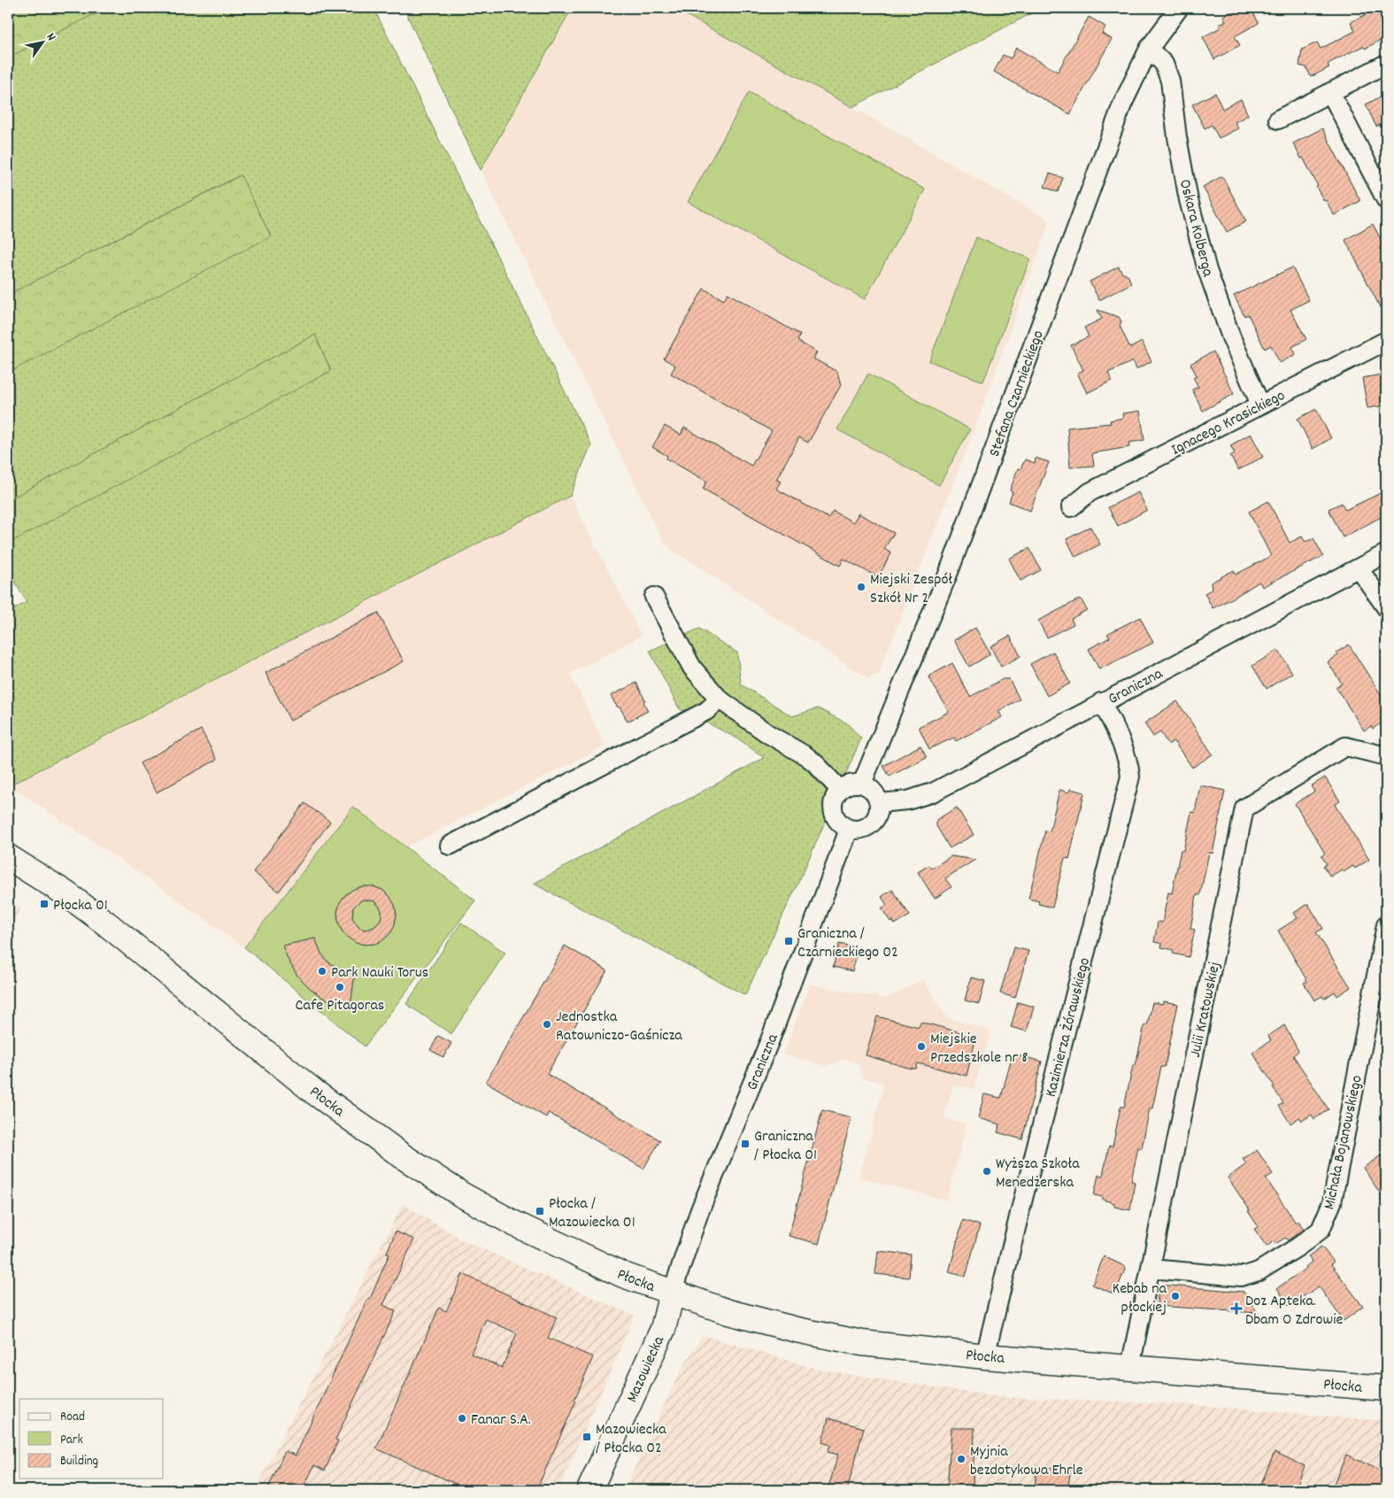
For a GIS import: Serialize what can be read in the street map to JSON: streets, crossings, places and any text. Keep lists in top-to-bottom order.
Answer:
{
  "streets": {
    "main road": ["Płocka", "Mazowiecka"],
    "street": [
      "Oskara Kolberga",
      "Stefana Czarnieckiego",
      "Ignacego Krasickiego",
      "Graniczna",
      "Julii Kratowskiej",
      "Kazimierza Żórawskiego",
      "Michała Bojanowskiego"
    ]
  },
  "crossings": [
    ["Oskara Kolberga", "Stefana Czarnieckiego"],
    ["Oskara Kolberga", "Ignacego Krasickiego"],
    ["Stefana Czarnieckiego", "Graniczna"],
    ["Graniczna", "Kazimierza Żórawskiego"],
    ["Graniczna", "Płocka"],
    ["Graniczna", "Mazowiecka"],
    ["Julii Kratowskiej", "Płocka"],
    ["Julii Kratowskiej", "Michała Bojanowskiego"],
    ["Kazimierza Żórawskiego", "Płocka"],
    ["Płocka", "Mazowiecka"]
  ],
  "places": {
    "other": [
      "Miejski Zespół Szkół Nr 2",
      "Park Nauki Torus",
      "Cafe Pitagoras",
      "Jednostka Ratowniczo-Gaśnicza",
      "Miejskie Przedszkole nr 8",
      "Wyższa Szkoła Menedżerska",
      "Kebab na płockiej",
      "Fanar S.A.",
      "Myjnia bezdotykowa Ehrle"
    ],
    "transit": [
      "Płocka 01",
      "Graniczna / Czarnieckiego 02",
      "Graniczna / Płocka 01",
      "Płocka / Mazowiecka 01",
      "Mazowiecka / Płocka 02"
    ],
    "health": ["Doz Apteka. Dbam O Zdrowie"]
  },
  "legend": ["Road", "Park", "Building"],
  "north": "top right"
}
